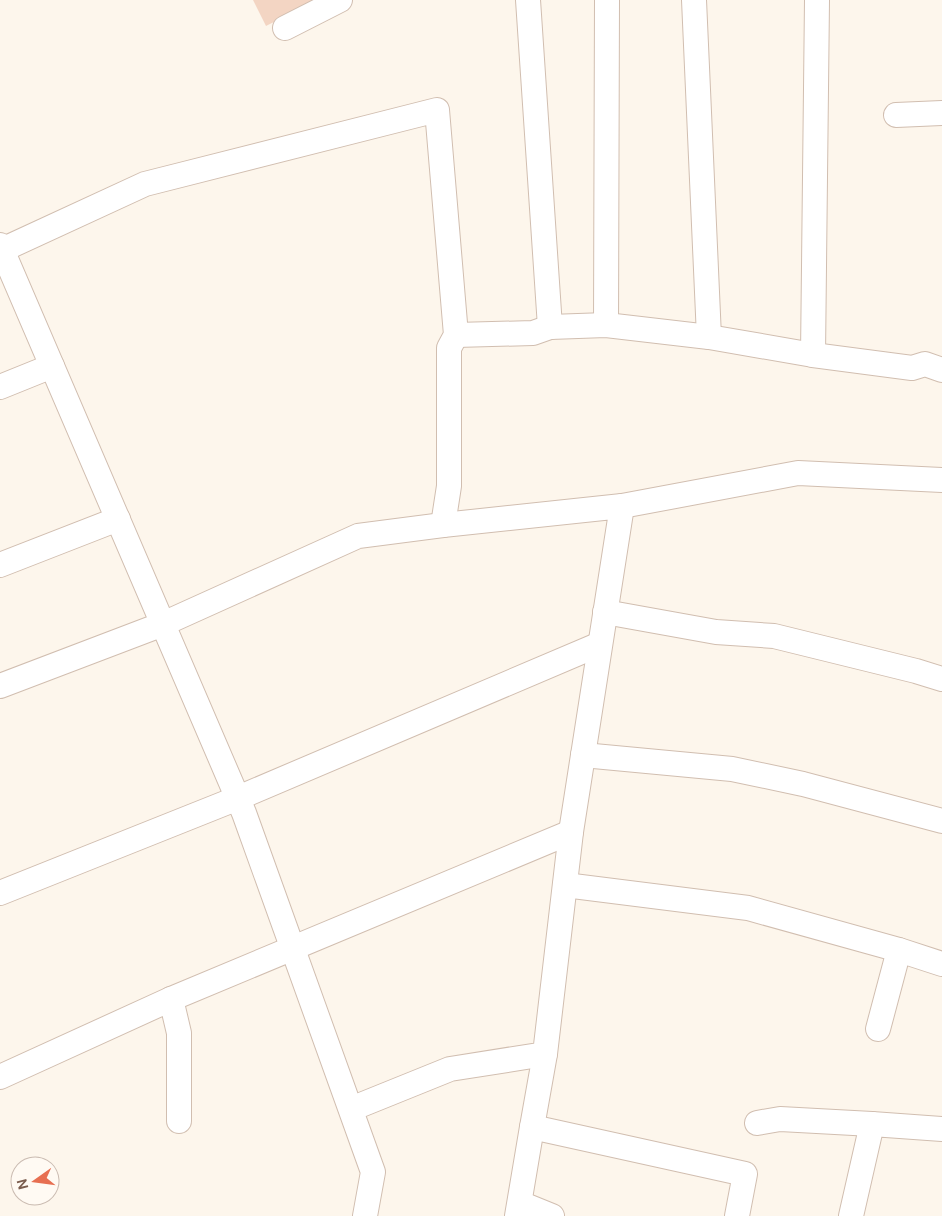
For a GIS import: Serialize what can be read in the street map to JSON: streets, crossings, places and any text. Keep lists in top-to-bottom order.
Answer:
{
  "north": "left"
}
